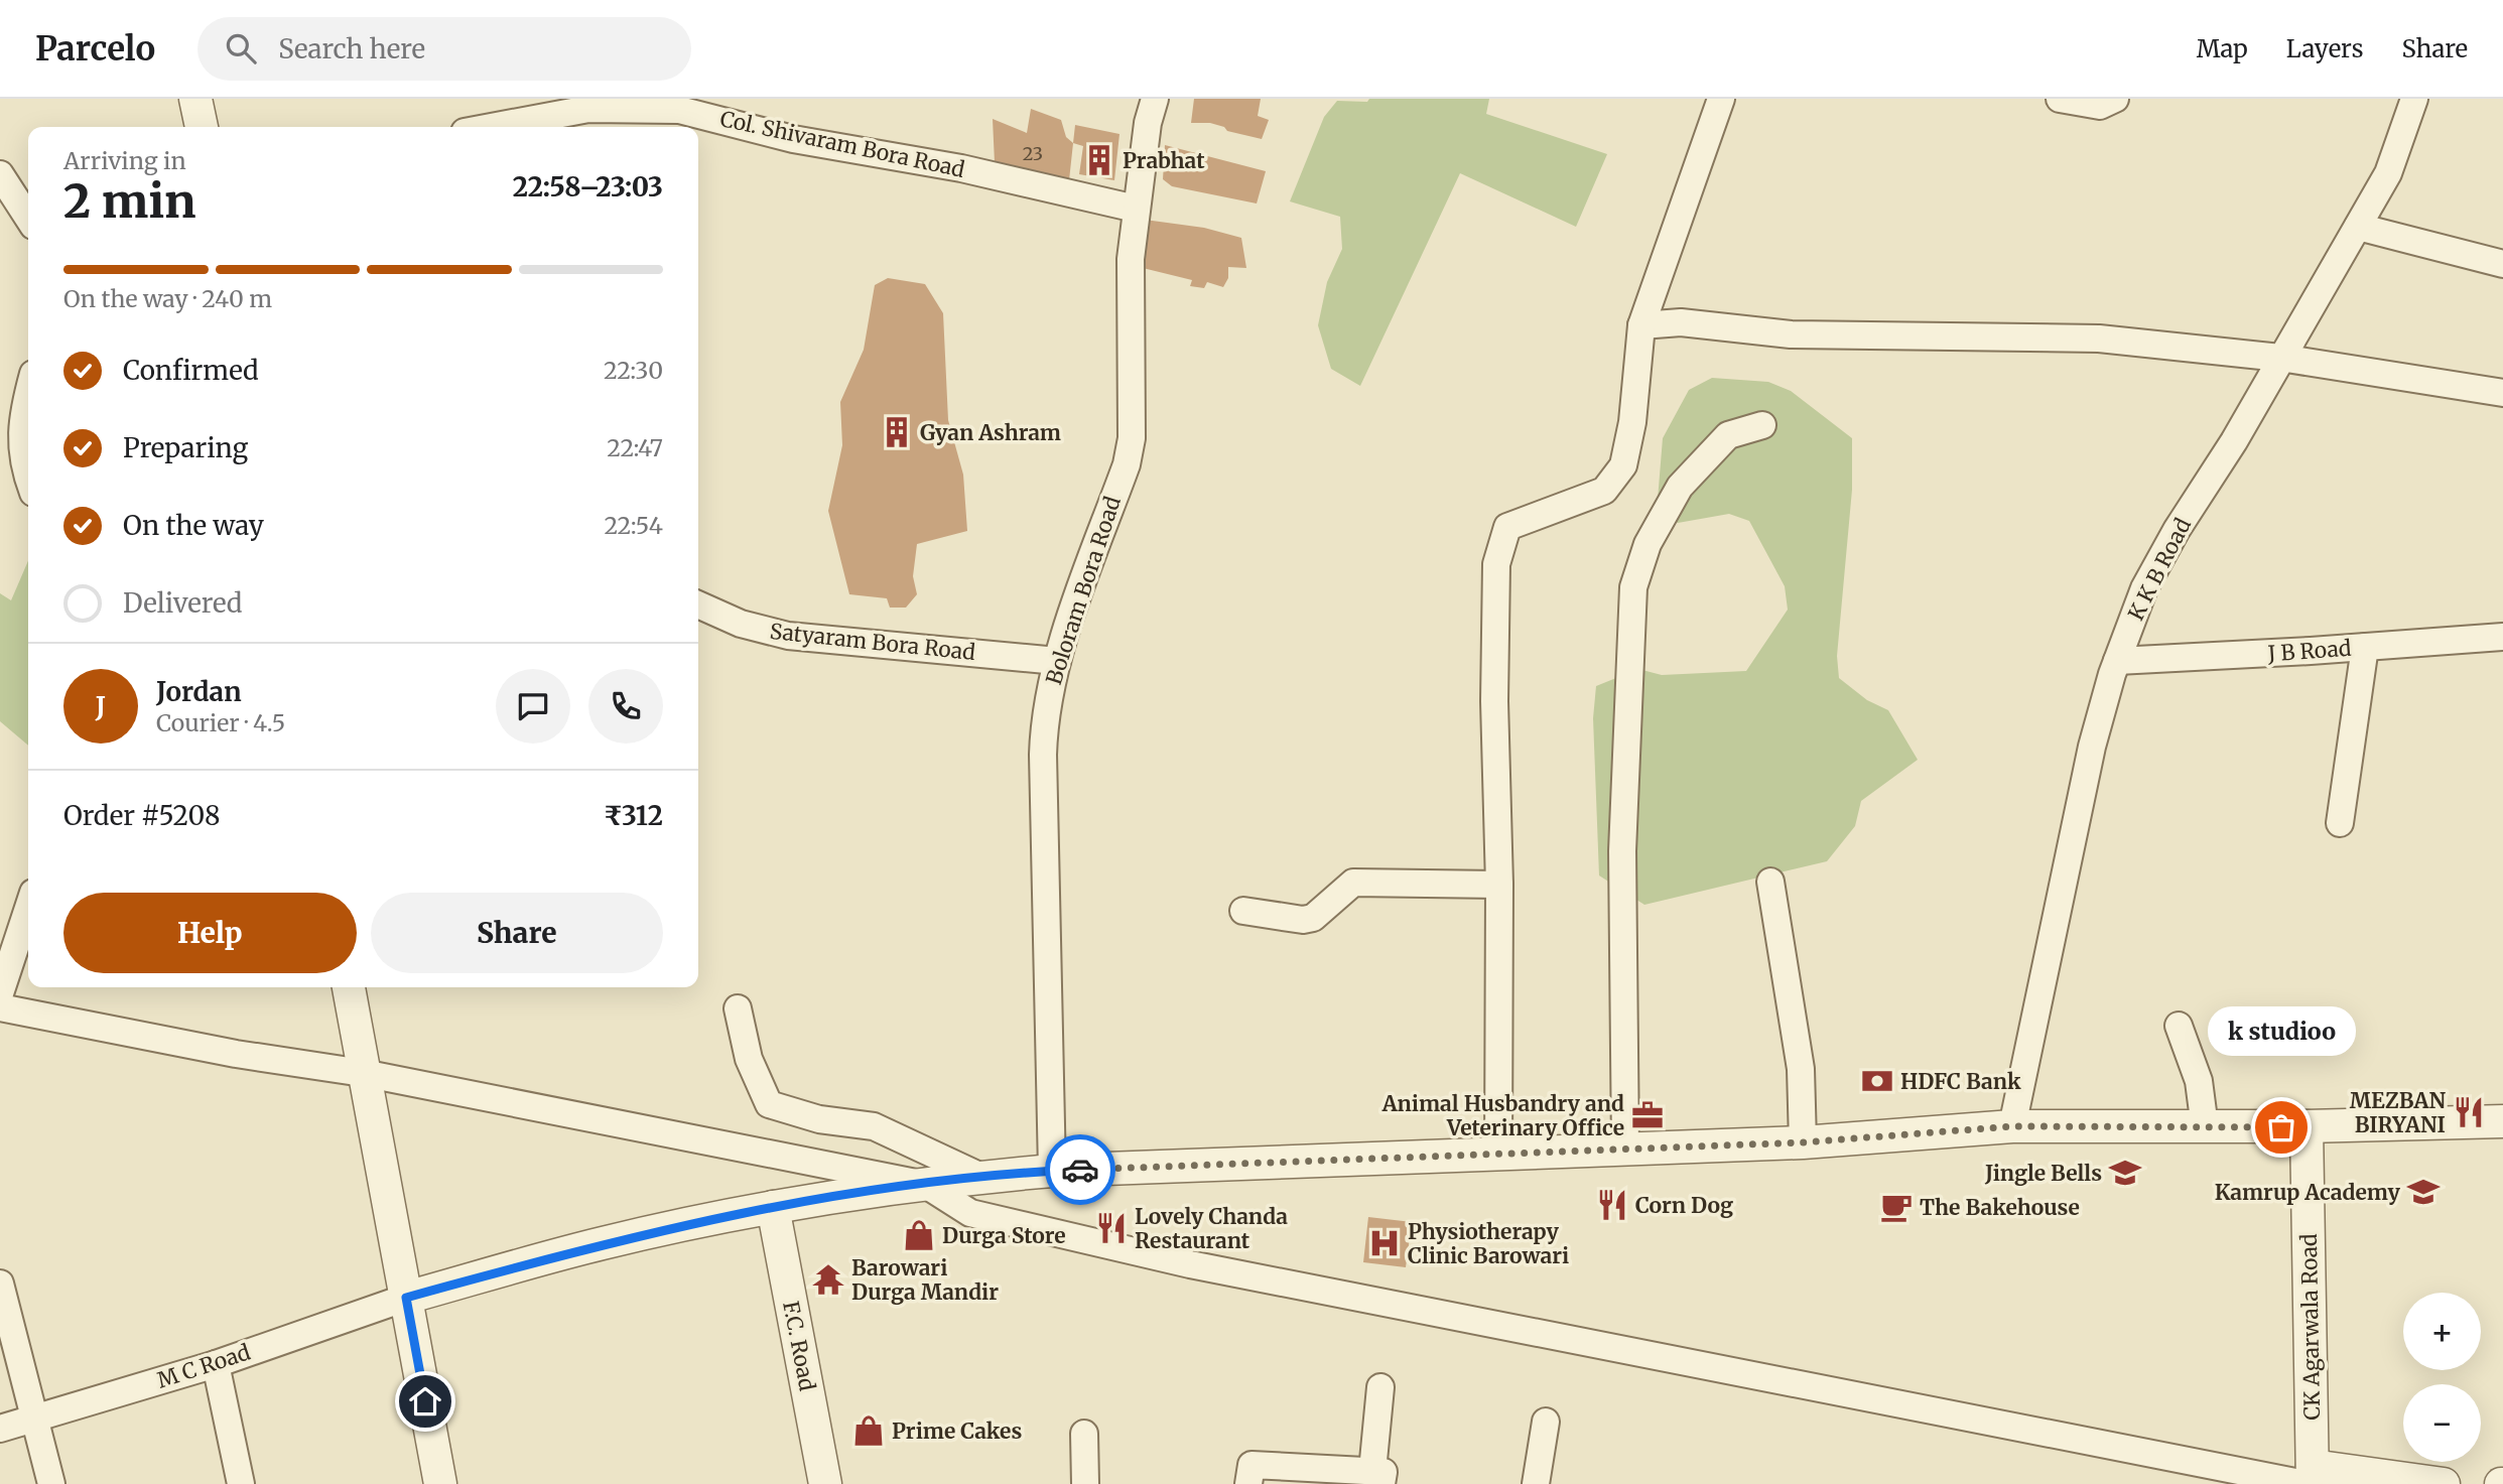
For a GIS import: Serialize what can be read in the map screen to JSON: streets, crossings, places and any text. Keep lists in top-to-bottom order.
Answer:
{
  "streets": {
    "street": [
      "Col. Shivaram Bora Road",
      "K K B Road",
      "Boloram Bora Road",
      "Satyaram Bora Road",
      "J B Road",
      "CK Agarwala Road",
      "F.C. Road",
      "M C Road"
    ]
  },
  "crossings": [
    ["Col. Shivaram Bora Road", "Boloram Bora Road"],
    ["K K B Road", "J B Road"],
    ["Boloram Bora Road", "Satyaram Bora Road"]
  ],
  "places": {
    "building": ["Prabhat", "Gyan Ashram"],
    "bank": ["HDFC Bank"],
    "restaurant": ["MEZBAN BIRYANI", "Corn Dog", "Lovely Chanda Restaurant"],
    "office": ["Animal Husbandry and Veterinary Office"],
    "other": ["k studioo"],
    "school or university": ["Jingle Bells", "Kamrup Academy"],
    "cafe": ["The Bakehouse"],
    "shop": ["Durga Store", "Prime Cakes"],
    "hospital": ["Physiotherapy Clinic Barowari"],
    "temple": ["Barowari Durga Mandir"]
  },
  "house_numbers": ["23"],
  "page": {
    "header": "Parcelo",
    "search": "Search here",
    "nav": ["Map", "Layers", "Share"],
    "heading": ["2 min", "Arriving in", "22:58–23:03"],
    "panel": [
      "Jordan",
      "Courier · 4.5",
      "Order #5208",
      "₹312"
    ],
    "bar": "On the way · 240 m",
    "list": [
      ["Confirmed", "22:30"],
      ["Preparing", "22:47"],
      ["On the way", "22:54"],
      "Delivered"
    ],
    "round": "J",
    "buttons": ["Help", "Share"],
    "bubble": "k studioo",
    "map_buttons": ["+", "−"]
  }
}
